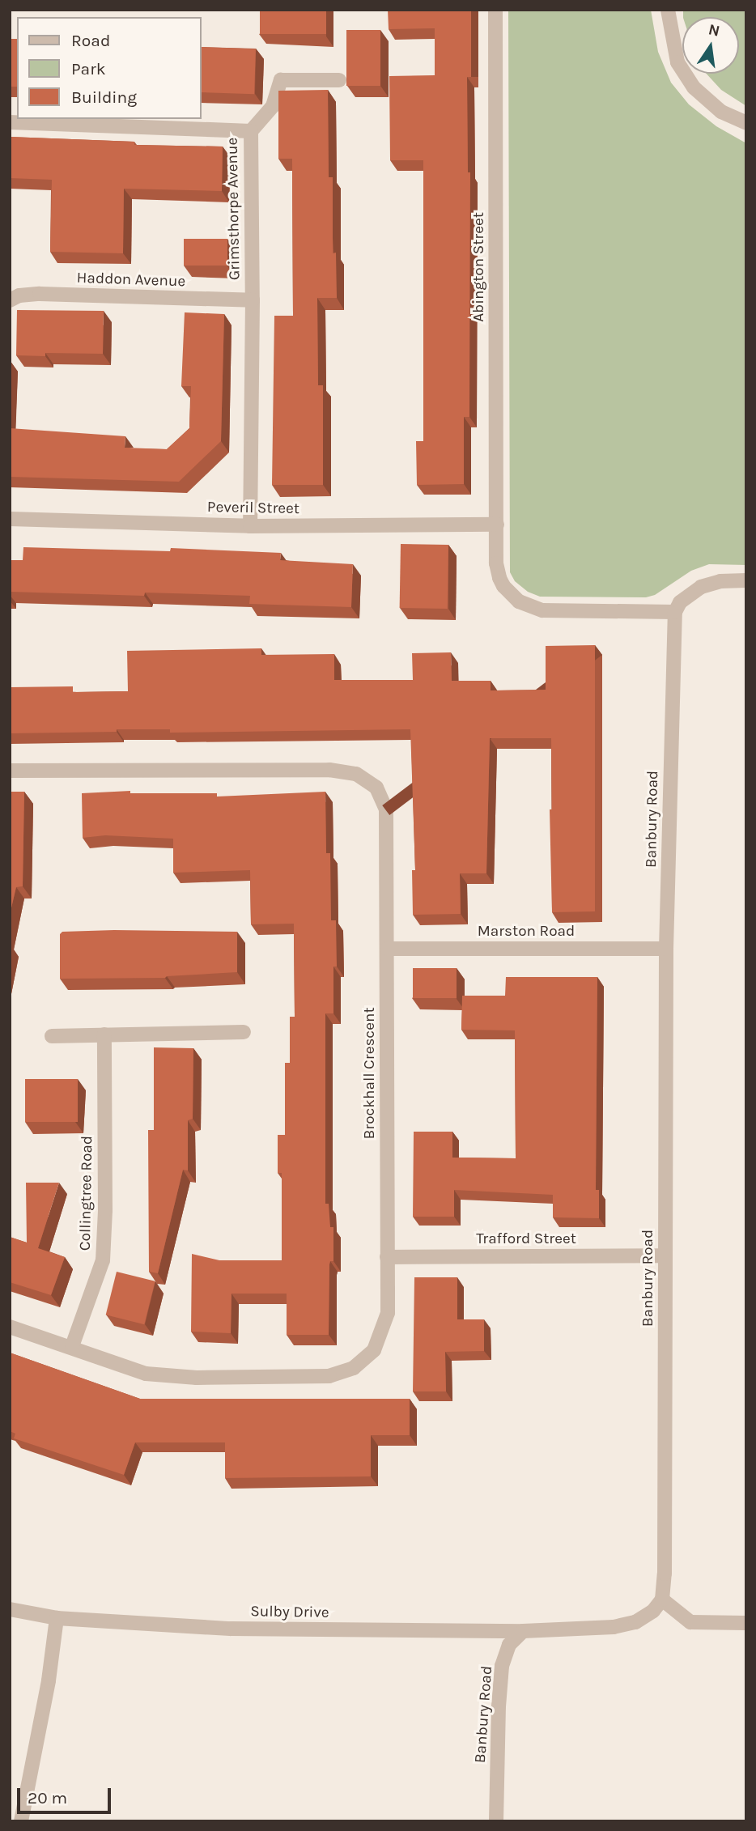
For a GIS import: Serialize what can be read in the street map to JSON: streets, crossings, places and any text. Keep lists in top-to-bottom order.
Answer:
{
  "streets": {
    "street": [
      "Grimsthorpe Avenue",
      "Abington Street",
      "Haddon Avenue",
      "Peveril Street",
      "Banbury Road",
      "Marston Road",
      "Brockhall Crescent",
      "Collingtree Road",
      "Trafford Street",
      "Sulby Drive"
    ]
  },
  "crossings": [
    ["Grimsthorpe Avenue", "Haddon Avenue"],
    ["Grimsthorpe Avenue", "Peveril Street"],
    ["Abington Street", "Peveril Street"],
    ["Abington Street", "Banbury Road"],
    ["Banbury Road", "Marston Road"],
    ["Banbury Road", "Trafford Street"],
    ["Banbury Road", "Sulby Drive"],
    ["Marston Road", "Brockhall Crescent"],
    ["Brockhall Crescent", "Collingtree Road"],
    ["Brockhall Crescent", "Trafford Street"]
  ],
  "legend": ["Road", "Park", "Building"],
  "scale_bar": "20 m",
  "north": "top"
}
